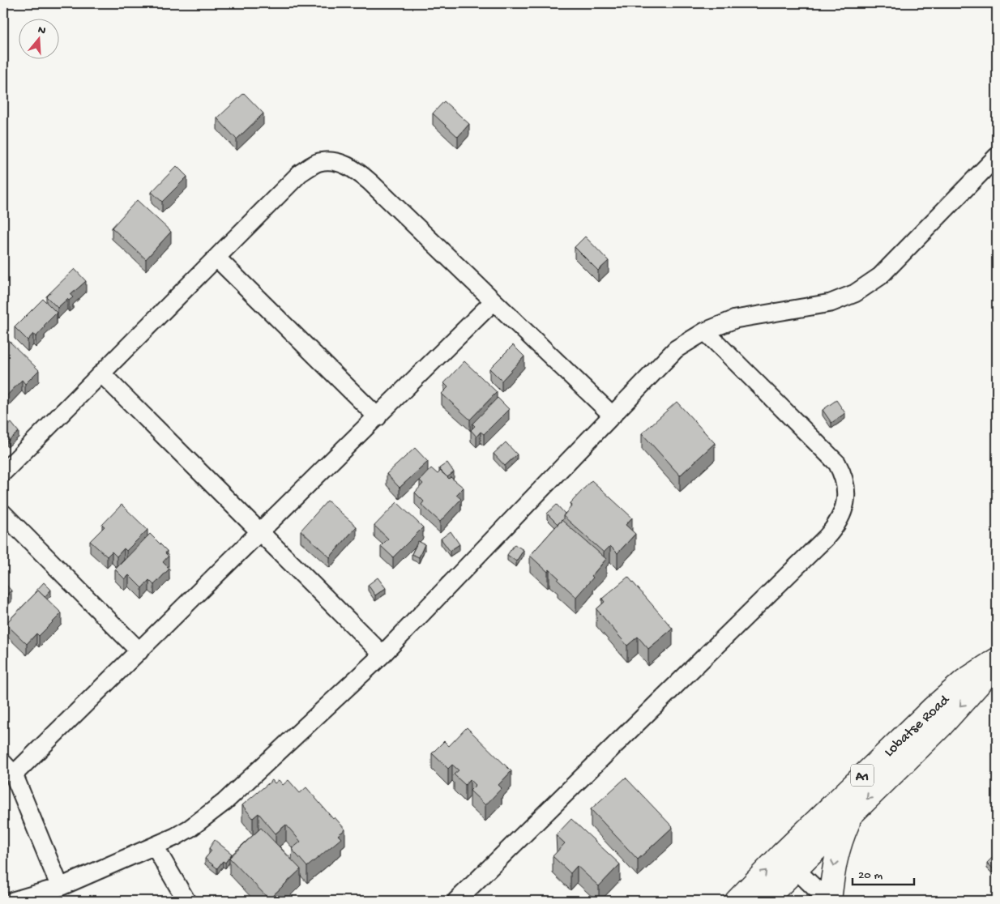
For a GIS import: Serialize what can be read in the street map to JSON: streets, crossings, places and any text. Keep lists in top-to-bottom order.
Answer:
{
  "streets": {
    "highway": ["Lobatse Road", "A1"]
  },
  "scale_bar": "20 m",
  "north": "top"
}
